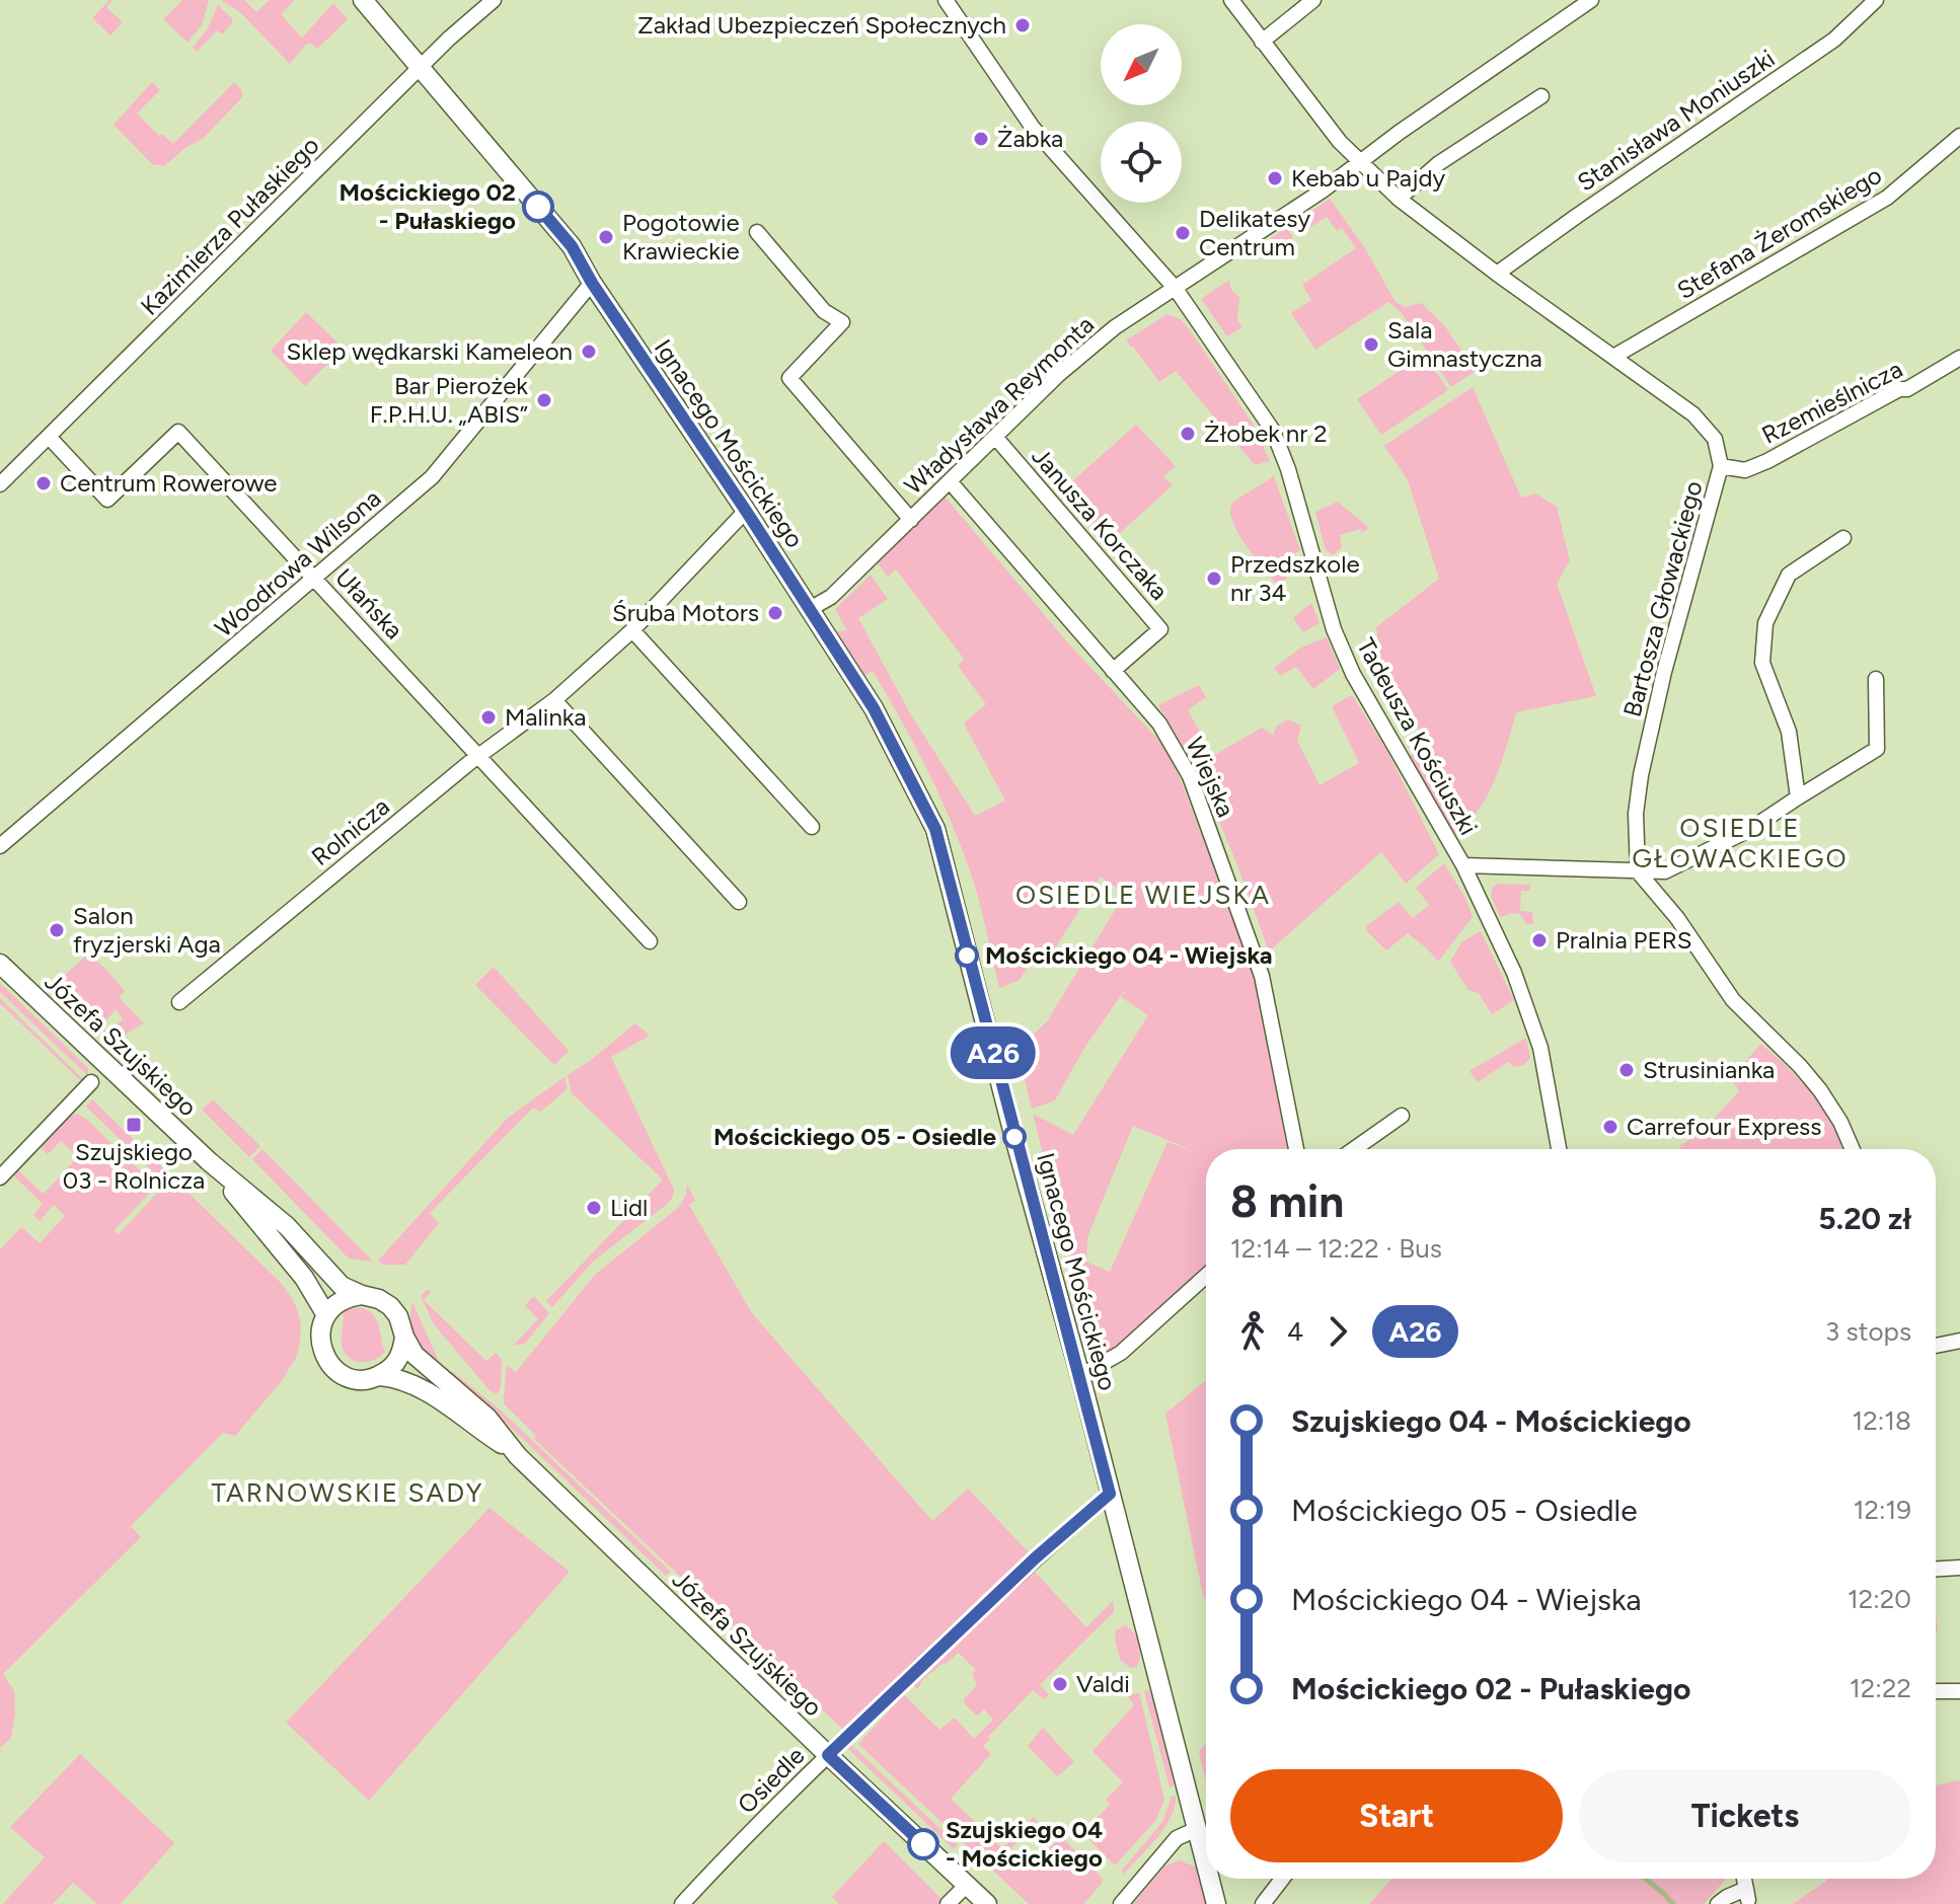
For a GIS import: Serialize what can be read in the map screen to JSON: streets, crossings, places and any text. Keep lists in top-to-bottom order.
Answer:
{
  "streets": {
    "street": [
      "Stanisława Moniuszki",
      "Kazimierza Pułaskiego",
      "Stefana Żeromskiego",
      "Rzemieślnicza",
      "Władysława Reymonta",
      "Ignacego Mościckiego",
      "Janusza Korczaka",
      "Woodrowa Wilsona",
      "Bartosza Głowackiego",
      "Ułańska",
      "Tadeusza Kościuszki",
      "Wiejska",
      "Rolnicza",
      "Józefa Szujskiego",
      "Osiedle"
    ]
  },
  "crossings": [
    ["Stanisława Moniuszki", "Bartosza Głowackiego"],
    ["Kazimierza Pułaskiego", "Ignacego Mościckiego"],
    ["Kazimierza Pułaskiego", "Ułańska"],
    ["Stefana Żeromskiego", "Bartosza Głowackiego"],
    ["Rzemieślnicza", "Bartosza Głowackiego"],
    ["Władysława Reymonta", "Ignacego Mościckiego"],
    ["Władysława Reymonta", "Janusza Korczaka"],
    ["Władysława Reymonta", "Bartosza Głowackiego"],
    ["Władysława Reymonta", "Tadeusza Kościuszki"],
    ["Władysława Reymonta", "Wiejska"],
    ["Ignacego Mościckiego", "Woodrowa Wilsona"],
    ["Ignacego Mościckiego", "Rolnicza"],
    ["Ignacego Mościckiego", "Osiedle"],
    ["Janusza Korczaka", "Wiejska"],
    ["Woodrowa Wilsona", "Ułańska"],
    ["Ułańska", "Rolnicza"],
    ["Józefa Szujskiego", "Osiedle"]
  ],
  "districts": ["OSIEDLE GŁOWACKIEGO", "OSIEDLE WIEJSKA", "TARNOWSKIE SADY"],
  "places": {
    "other": [
      "Zakład Ubezpieczeń Społecznych",
      "Żabka",
      "Kebab u Pajdy",
      "Mościckiego 02 - Pułaskiego",
      "Delikatesy Centrum",
      "Pogotowie Krawieckie",
      "Sala Gimnastyczna",
      "Sklep wędkarski Kameleon",
      "Bar Pierożek F.P.H.U. „ABIS”",
      "Żłobek nr 2",
      "Centrum Rowerowe",
      "Przedszkole nr 34",
      "Śruba Motors",
      "Malinka",
      "Salon fryzjerski Aga",
      "Pralnia PERS",
      "Mościckiego 04 - Wiejska",
      "Strusinianka",
      "Carrefour Express",
      "Mościckiego 05 - Osiedle",
      "Lidl",
      "Valdi",
      "Szujskiego 04 - Mościckiego"
    ],
    "transit": ["Szujskiego 03 - Rolnicza"]
  },
  "lines": ["bus line A26"],
  "north": "bottom left",
  "page": {
    "on_map": "A26",
    "heading": ["8 min", "12:14 – 12:22 · Bus", "5.20 zł"],
    "legs": ["4", "A26", "3 stops"],
    "list": [
      {
        "name": "Szujskiego 04 - Mościckiego",
        "value": "12:18"
      },
      {
        "name": "Mościckiego 05 - Osiedle",
        "value": "12:19"
      },
      {
        "name": "Mościckiego 04 - Wiejska",
        "value": "12:20"
      },
      {
        "name": "Mościckiego 02 - Pułaskiego",
        "value": "12:22"
      }
    ],
    "buttons": ["Start", "Tickets"]
  }
}
